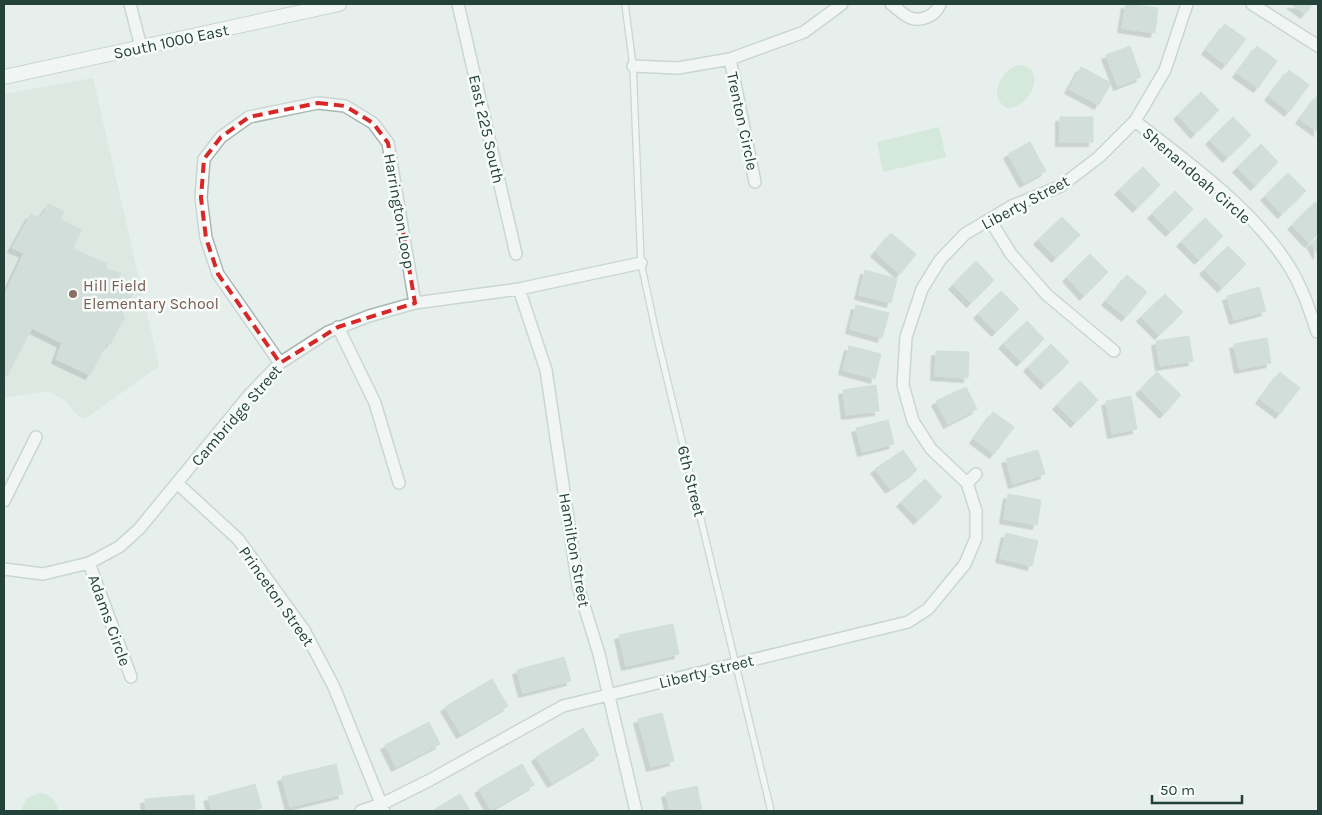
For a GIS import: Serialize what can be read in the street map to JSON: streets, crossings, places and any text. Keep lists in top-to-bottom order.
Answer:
{
  "streets": {
    "street": [
      "South 1000 East",
      "Trenton Circle",
      "East 225 South",
      "Shenandoah Circle",
      "Liberty Street",
      "Harrington Loop",
      "Cambridge Street",
      "Hamilton Street",
      "Princeton Street",
      "Adams Circle"
    ],
    "lane": ["6th Street"]
  },
  "crossings": [
    ["Shenandoah Circle", "Liberty Street"],
    ["Liberty Street", "6th Street"],
    ["Liberty Street", "Hamilton Street"],
    ["Liberty Street", "Princeton Street"],
    ["Harrington Loop", "Cambridge Street"],
    ["Cambridge Street", "6th Street"],
    ["Cambridge Street", "Hamilton Street"],
    ["Cambridge Street", "Princeton Street"],
    ["Cambridge Street", "Adams Circle"]
  ],
  "places": ["Hill Field Elementary School"],
  "scale_bar": "50 m"
}
